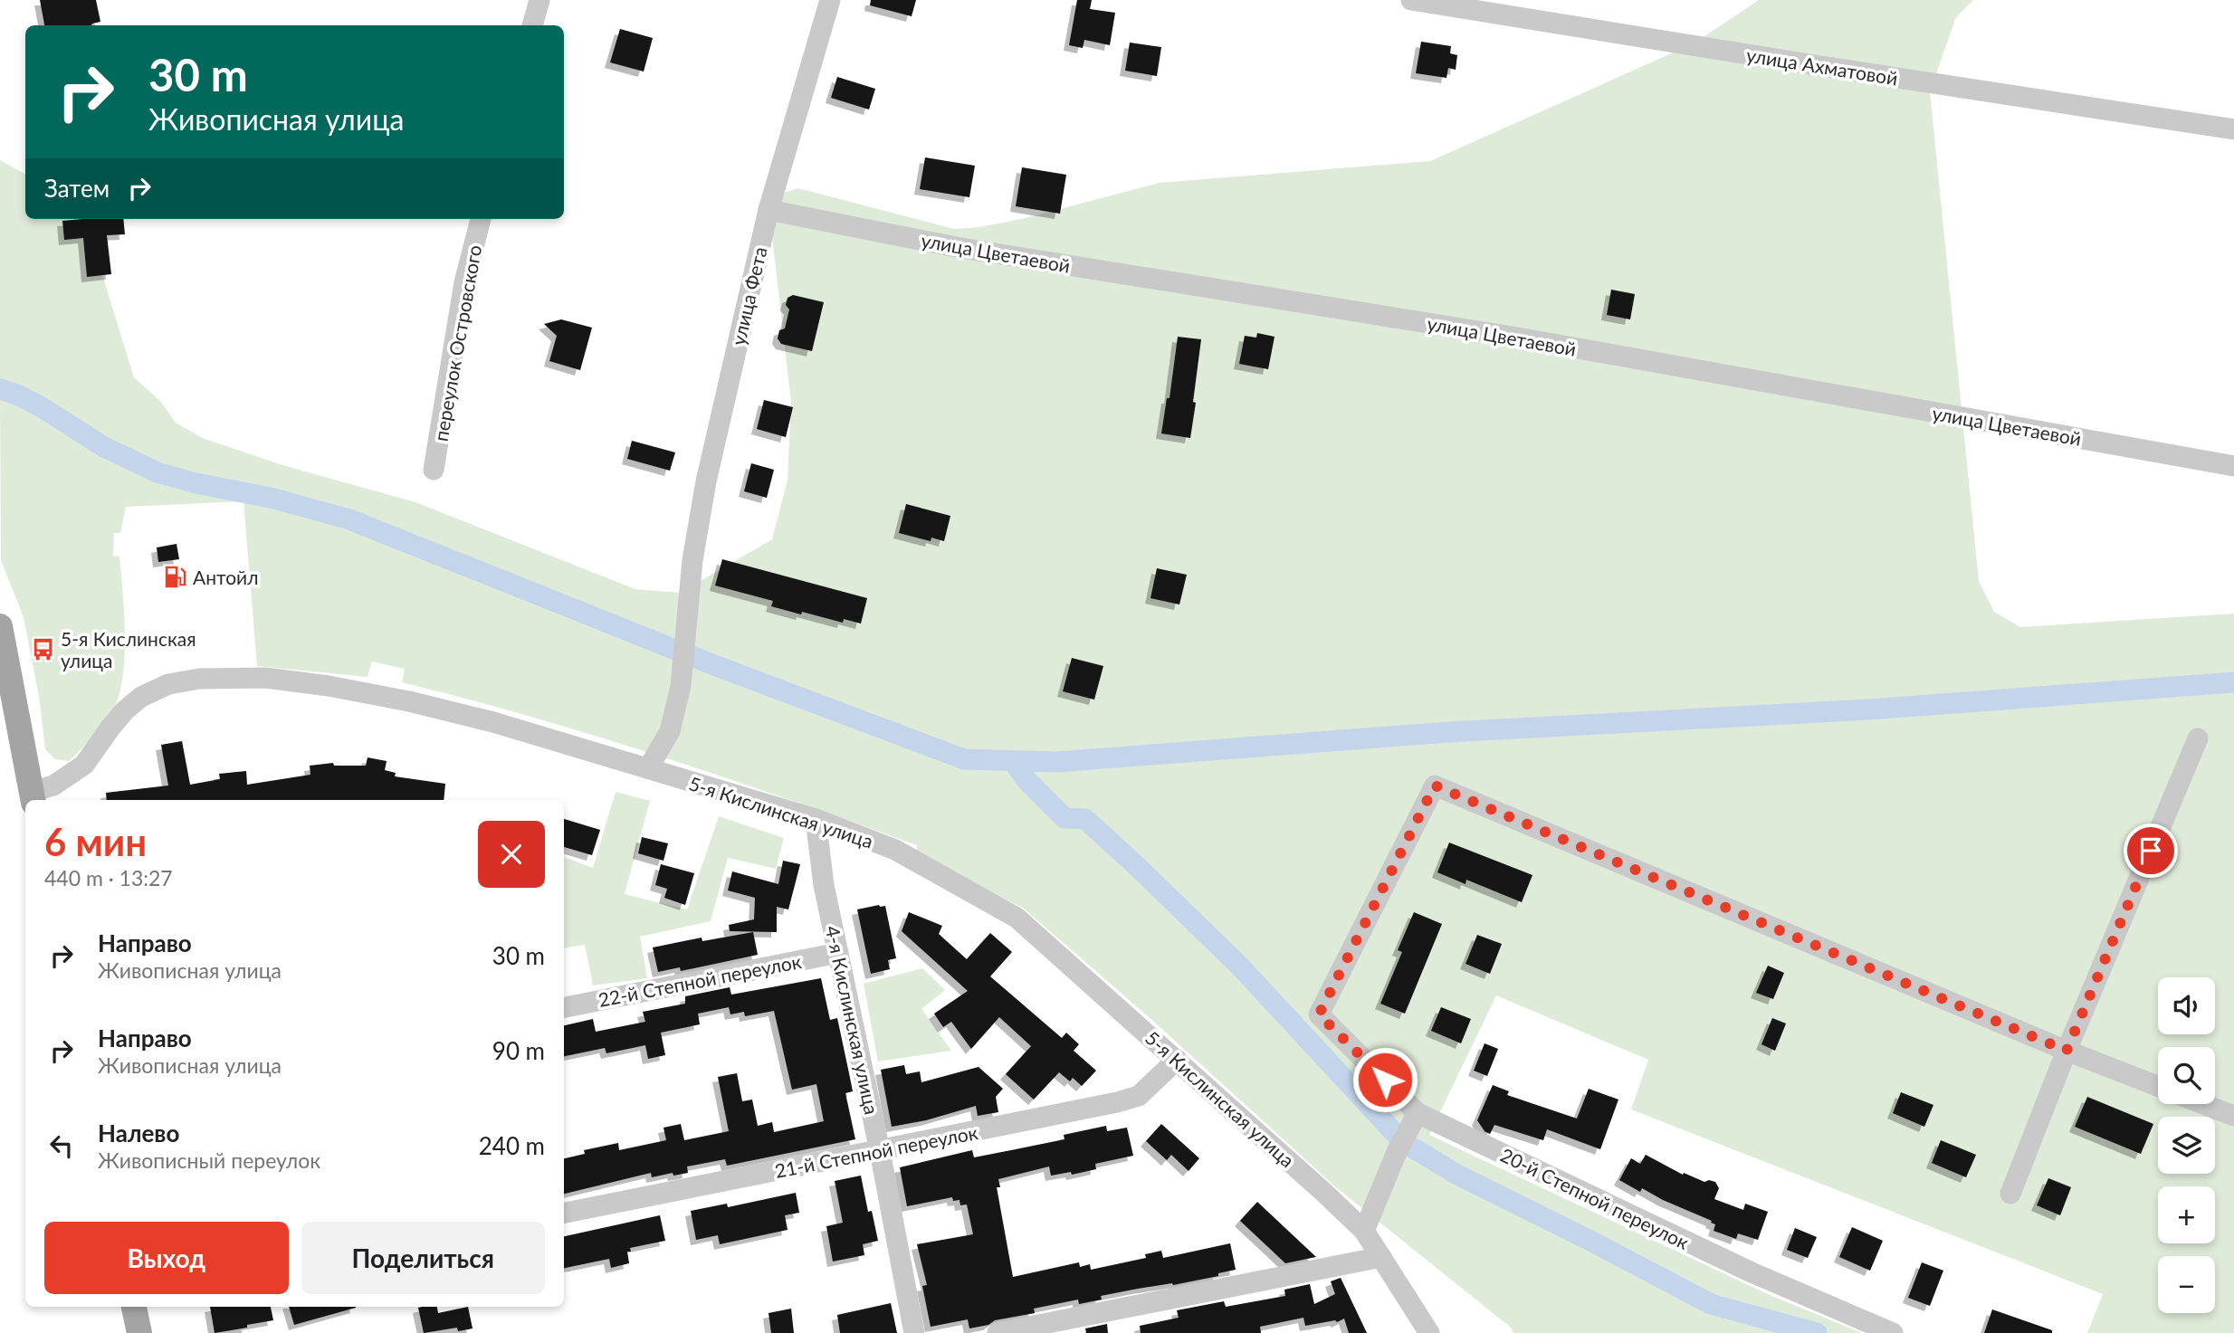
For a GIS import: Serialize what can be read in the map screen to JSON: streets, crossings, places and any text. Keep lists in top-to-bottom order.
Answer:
{
  "streets": {
    "street": [
      "улица Ахматовой",
      "улица Цветаевой",
      "улица Фета",
      "переулок Островского",
      "5-я Кислинская улица",
      "22-й Степной переулок",
      "4-я Кислинская улица",
      "21-й Степной переулок",
      "20-й Степной переулок"
    ]
  },
  "crossings": [
    ["улица Цветаевой", "улица Фета"],
    ["улица Фета", "5-я Кислинская улица"],
    ["5-я Кислинская улица", "4-я Кислинская улица"],
    ["5-я Кислинская улица", "21-й Степной переулок"],
    ["22-й Степной переулок", "4-я Кислинская улица"],
    ["4-я Кислинская улица", "21-й Степной переулок"]
  ],
  "places": {
    "fuel station": ["Антойл"],
    "bus stop": ["5-я Кислинская улица"]
  },
  "page": {
    "turn": ["30 m", "Живописная улица"],
    "then": "Затем",
    "heading": ["6 мин", "440 m · 13:27"],
    "list": [
      {
        "name": "Направо",
        "note": "Живописная улица",
        "value": "30 m"
      },
      {
        "name": "Направо",
        "note": "Живописная улица",
        "value": "90 m"
      },
      {
        "name": "Налево",
        "note": "Живописный переулок",
        "value": "240 m"
      }
    ],
    "map_buttons": ["+", "−"],
    "buttons": ["Выход", "Поделиться"]
  }
}
